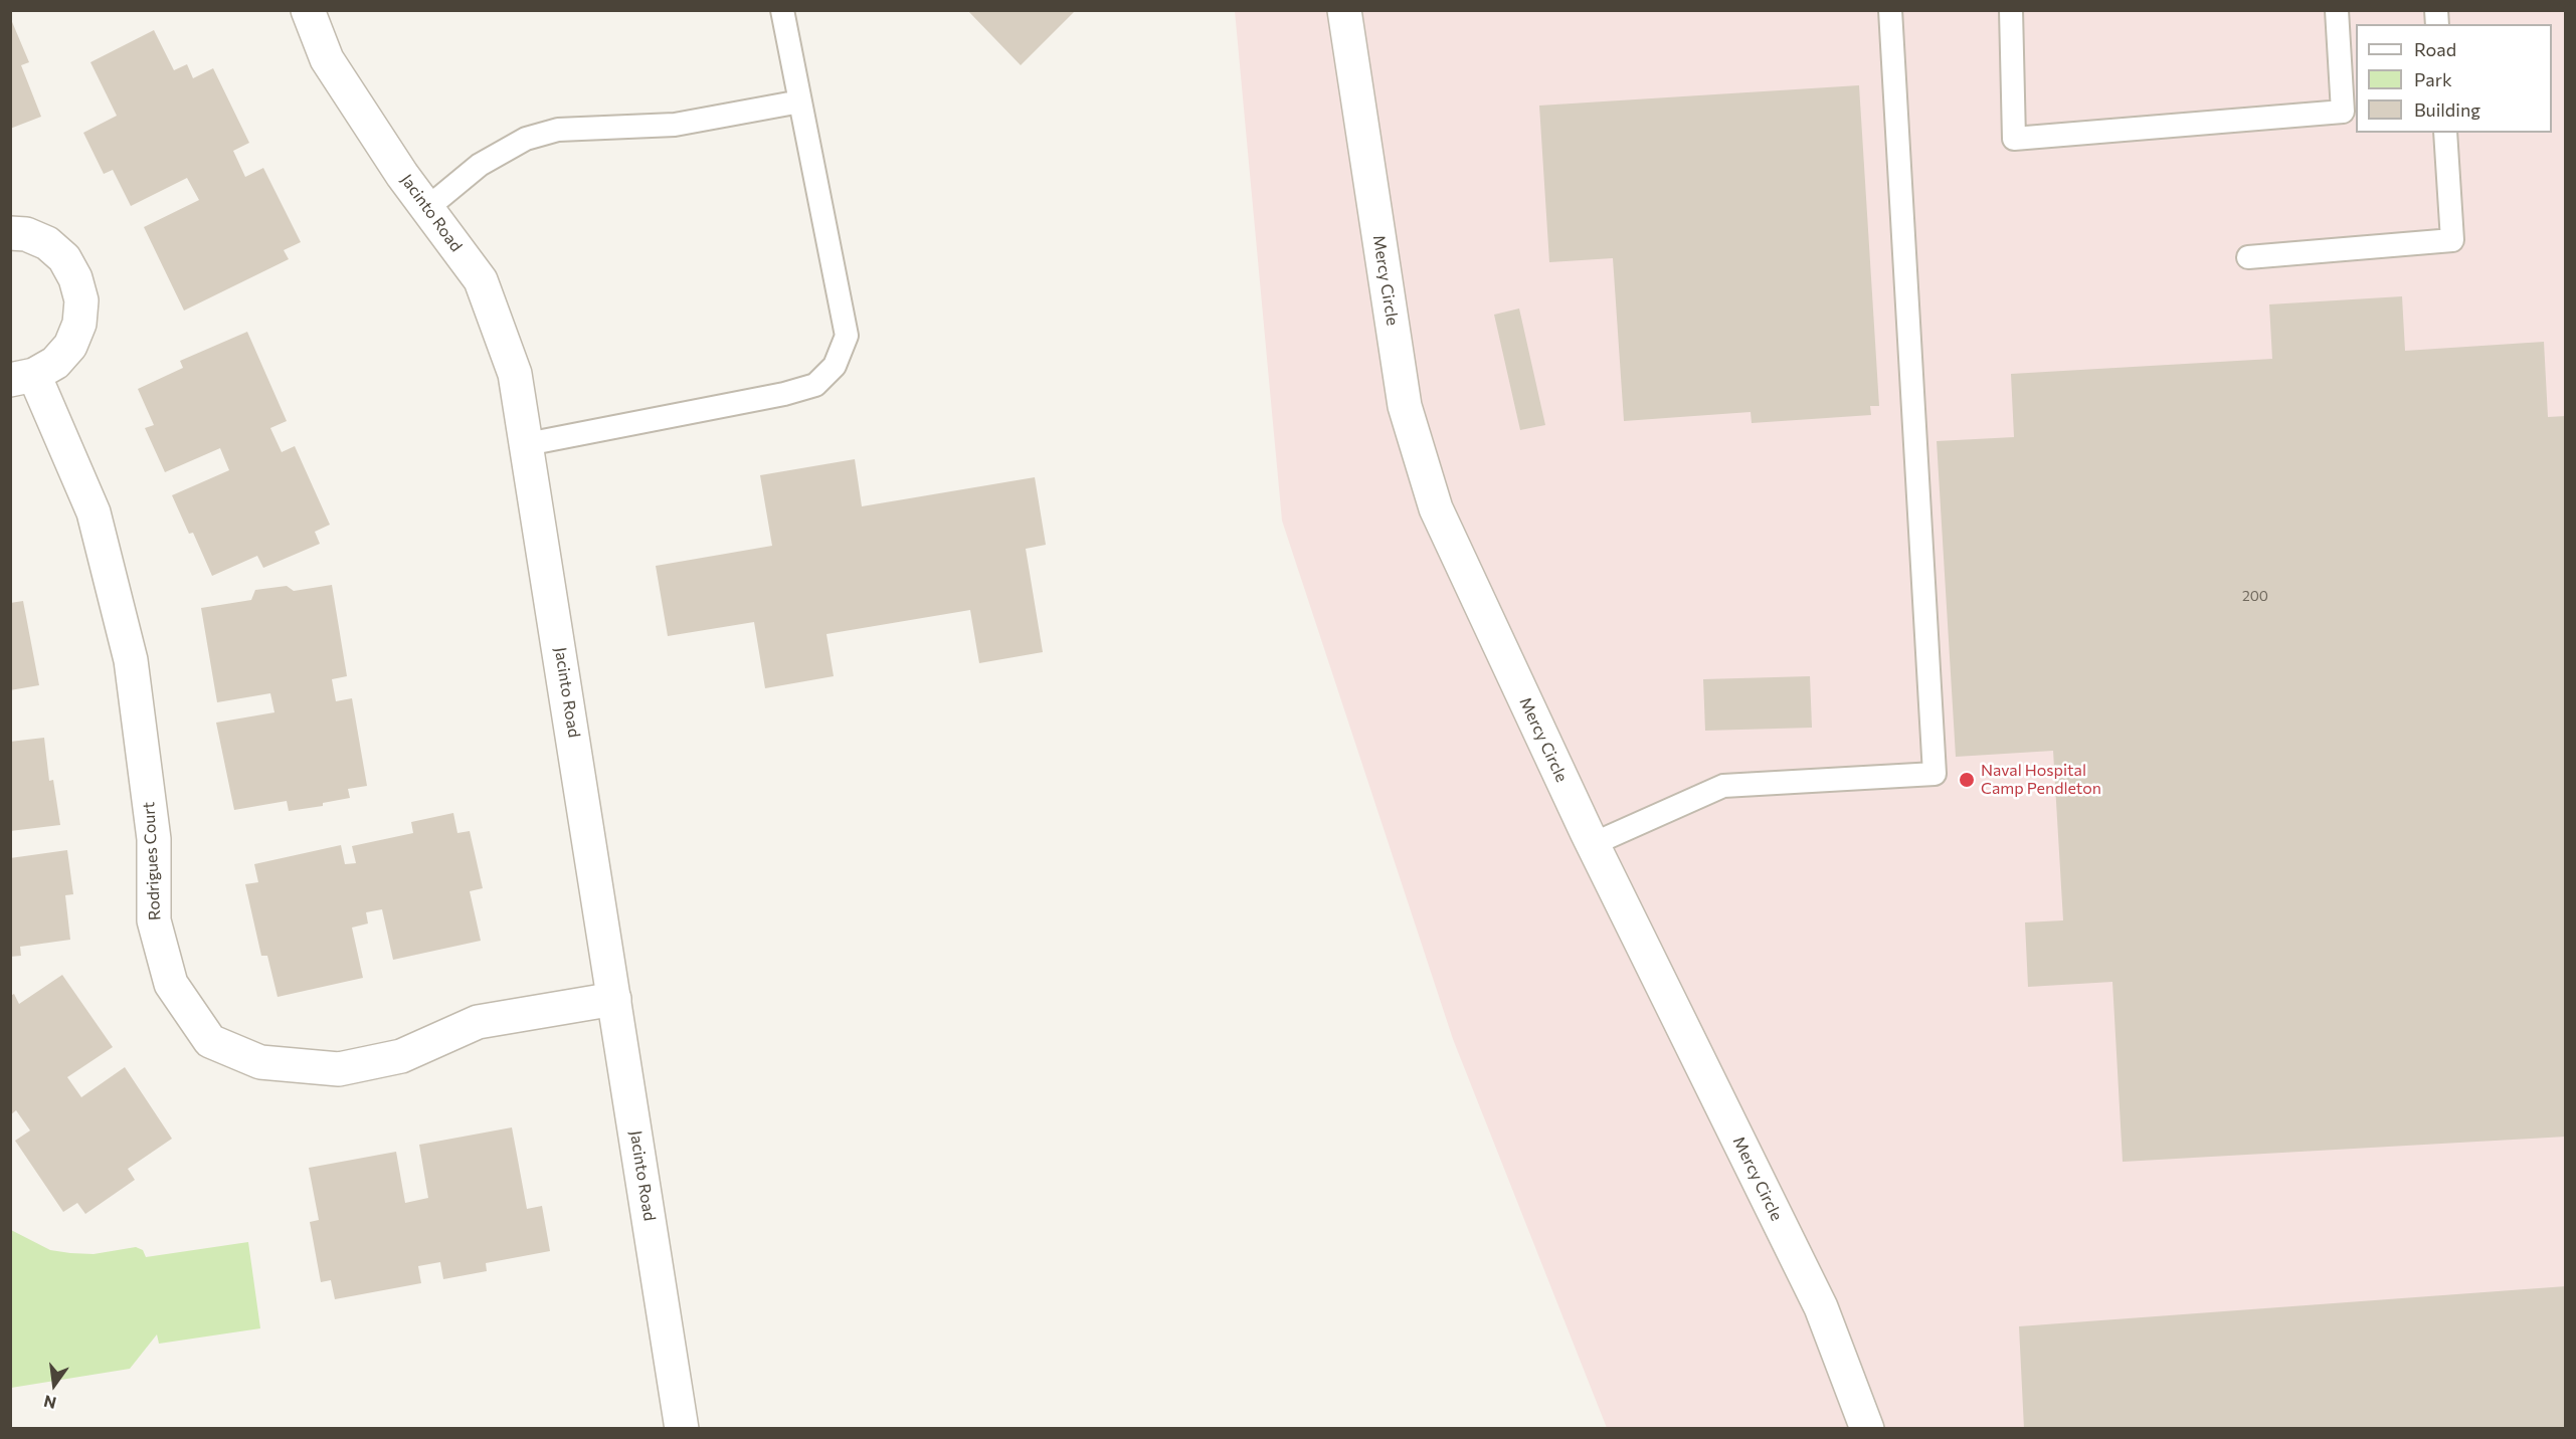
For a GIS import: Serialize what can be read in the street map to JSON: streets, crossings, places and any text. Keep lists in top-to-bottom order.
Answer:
{
  "streets": {
    "street": ["Jacinto Road", "Mercy Circle", "Rodrigues Court"]
  },
  "crossings": [
    ["Jacinto Road", "Rodrigues Court"]
  ],
  "places": ["Naval Hospital Camp Pendleton"],
  "house_numbers": ["200"],
  "legend": ["Road", "Park", "Building"],
  "north": "bottom"
}
